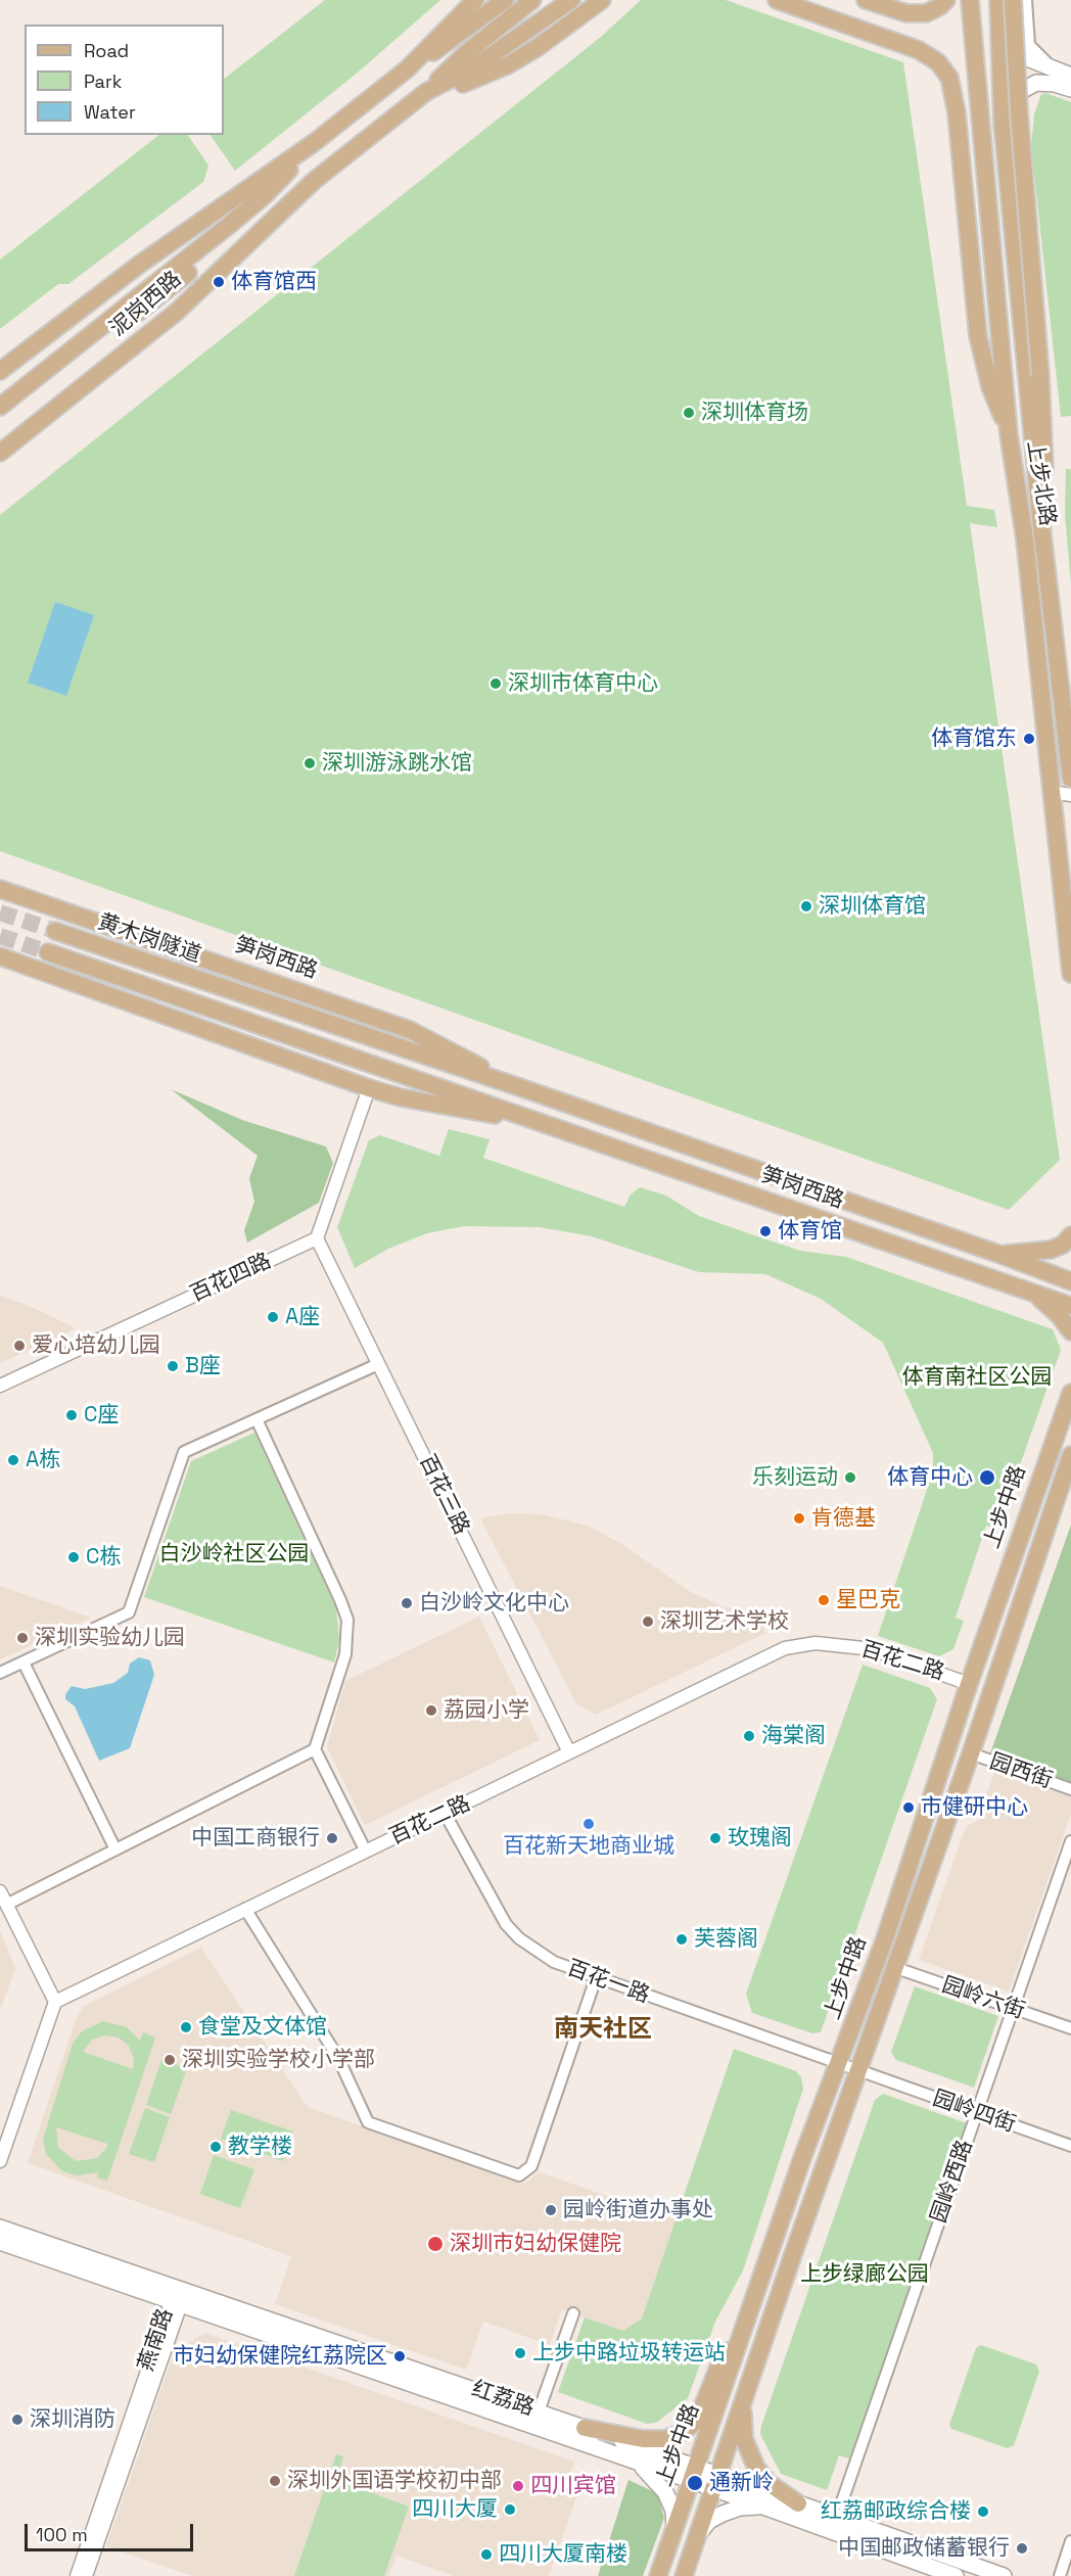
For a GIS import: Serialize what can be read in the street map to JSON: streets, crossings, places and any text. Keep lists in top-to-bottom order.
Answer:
{
  "streets": {
    "main road": [
      "泥岗西路",
      "上步北路",
      "黄木岗隧道",
      "笋岗西路",
      "上步中路",
      "红荔路"
    ],
    "street": [
      "百花四路",
      "百花三路",
      "百花二路",
      "园西街",
      "百花一路",
      "园岭六街",
      "园岭四街",
      "园岭西路",
      "燕南路"
    ]
  },
  "crossings": [
    ["黄木岗隧道", "笋岗西路"],
    ["百花四路", "百花三路"],
    ["百花三路", "百花二路"],
    ["上步中路", "百花二路"],
    ["上步中路", "园西街"],
    ["上步中路", "百花一路"],
    ["上步中路", "园岭六街"],
    ["上步中路", "园岭四街"],
    ["上步中路", "红荔路"],
    ["百花二路", "百花一路"],
    ["百花一路", "园岭四街"],
    ["园岭六街", "园岭西路"],
    ["园岭四街", "园岭西路"],
    ["园岭西路", "红荔路"],
    ["燕南路", "红荔路"]
  ],
  "districts": ["南天社区"],
  "parks": ["体育南社区公园", "白沙岭社区公园", "上步绿廊公园"],
  "places": [
    "体育馆西",
    "深圳体育场",
    "深圳市体育中心",
    "体育馆东",
    "深圳游泳跳水馆",
    "深圳体育馆",
    "体育馆",
    "A座",
    "爱心培幼儿园",
    "B座",
    "C座",
    "A栋",
    "乐刻运动",
    "体育中心",
    "肯德基",
    "C栋",
    "星巴克",
    "白沙岭文化中心",
    "深圳艺术学校",
    "深圳实验幼儿园",
    "荔园小学",
    "海棠阁",
    "市健研中心",
    "百花新天地商业城",
    "中国工商银行",
    "玫瑰阁",
    "芙蓉阁",
    "食堂及文体馆",
    "深圳实验学校小学部",
    "教学楼",
    "园岭街道办事处",
    "深圳市妇幼保健院",
    "上步中路垃圾转运站",
    "市妇幼保健院红荔院区",
    "深圳消防",
    "深圳外国语学校初中部",
    "通新岭",
    "四川宾馆",
    "四川大厦",
    "红荔邮政综合楼",
    "中国邮政储蓄银行",
    "四川大厦南楼"
  ],
  "legend": ["Road", "Park", "Water"],
  "scale_bar": "100 m"
}
